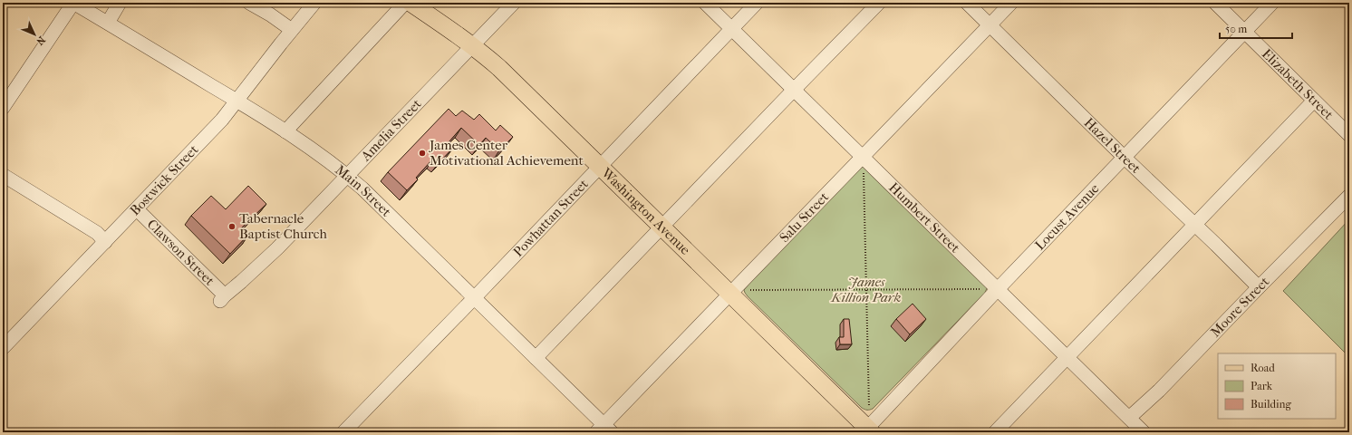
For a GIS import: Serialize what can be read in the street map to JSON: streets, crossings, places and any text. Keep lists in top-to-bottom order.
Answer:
{
  "streets": {
    "main road": ["Washington Avenue"],
    "street": [
      "Elizabeth Street",
      "Amelia Street",
      "Hazel Street",
      "Bostwick Street",
      "Main Street",
      "Locust Avenue",
      "Powhattan Street",
      "Salu Street",
      "Humbert Street",
      "Clawson Street",
      "Moore Street"
    ]
  },
  "crossings": [
    ["Elizabeth Street", "Locust Avenue"],
    ["Amelia Street", "Main Street"],
    ["Amelia Street", "Washington Avenue"],
    ["Amelia Street", "Clawson Street"],
    ["Hazel Street", "Locust Avenue"],
    ["Hazel Street", "Salu Street"],
    ["Hazel Street", "Moore Street"],
    ["Bostwick Street", "Main Street"],
    ["Bostwick Street", "Clawson Street"],
    ["Main Street", "Powhattan Street"],
    ["Main Street", "Salu Street"],
    ["Washington Avenue", "Locust Avenue"],
    ["Washington Avenue", "Powhattan Street"],
    ["Washington Avenue", "Salu Street"],
    ["Locust Avenue", "Humbert Street"],
    ["Powhattan Street", "Humbert Street"],
    ["Salu Street", "Humbert Street"],
    ["Humbert Street", "Moore Street"]
  ],
  "parks": ["James Killion Park"],
  "places": ["James Center Motivational Achievement", "Tabernacle Baptist Church"],
  "legend": ["Road", "Park", "Building"],
  "scale_bar": "50 m",
  "north": "bottom right"
}
